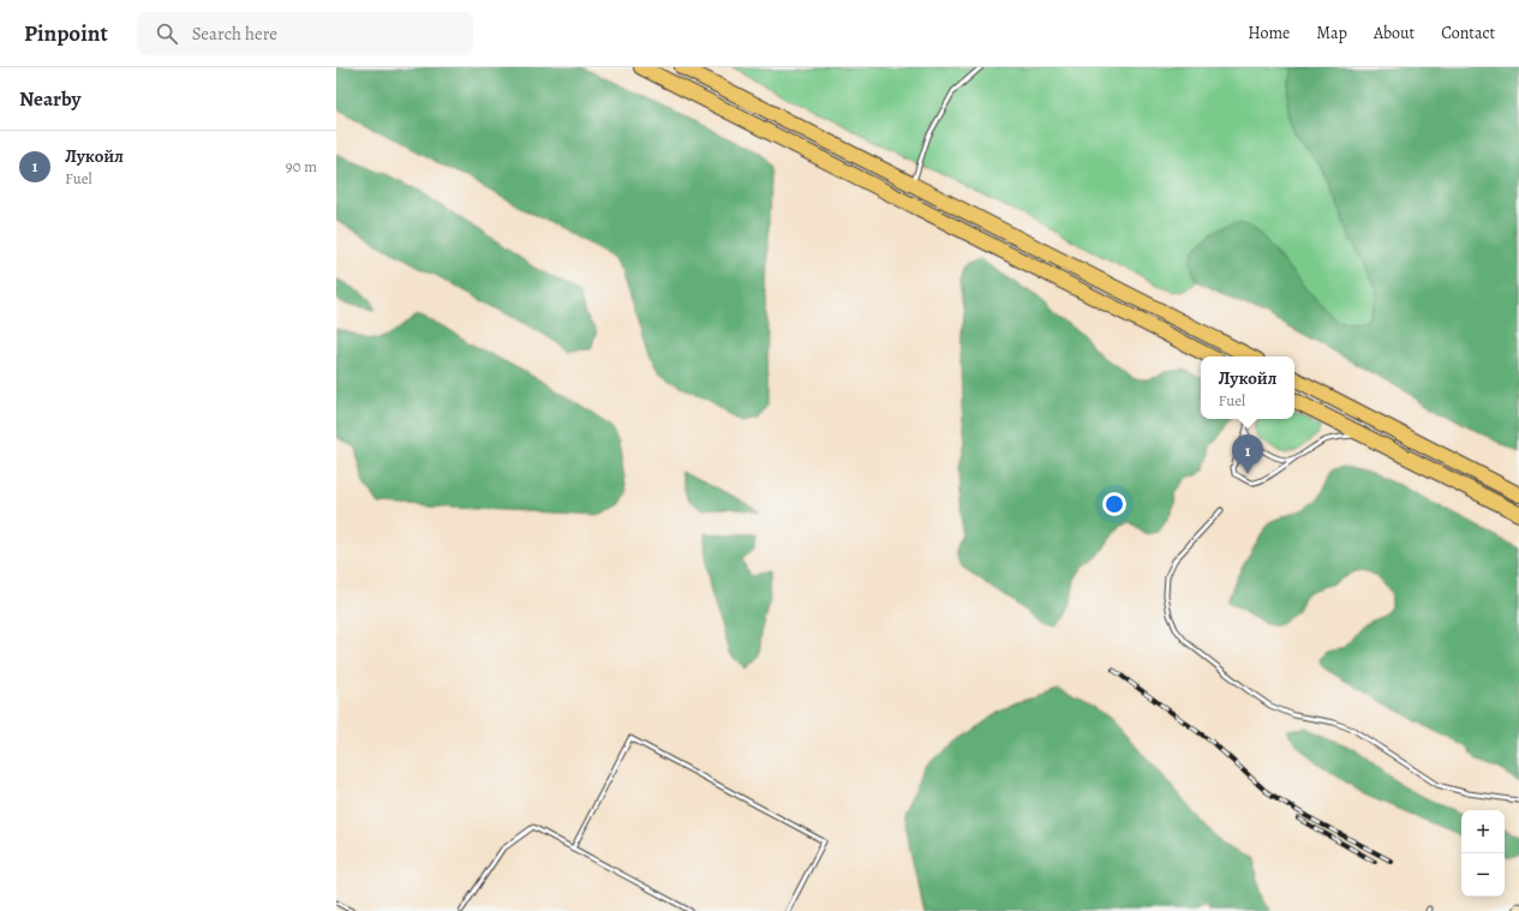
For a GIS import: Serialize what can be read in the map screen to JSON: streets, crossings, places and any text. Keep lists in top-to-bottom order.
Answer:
{
  "page": {
    "header": "Pinpoint",
    "search": "Search here",
    "nav": [
      "Home",
      "Map",
      "About",
      "Contact"
    ],
    "heading": "Nearby",
    "list": [
      {
        "mark": "1",
        "name": "Лукойл",
        "note": "Fuel",
        "value": "90 m"
      }
    ],
    "popup": ["Лукойл", "Fuel"],
    "pins": "1",
    "map_buttons": ["+", "−"]
  }
}
